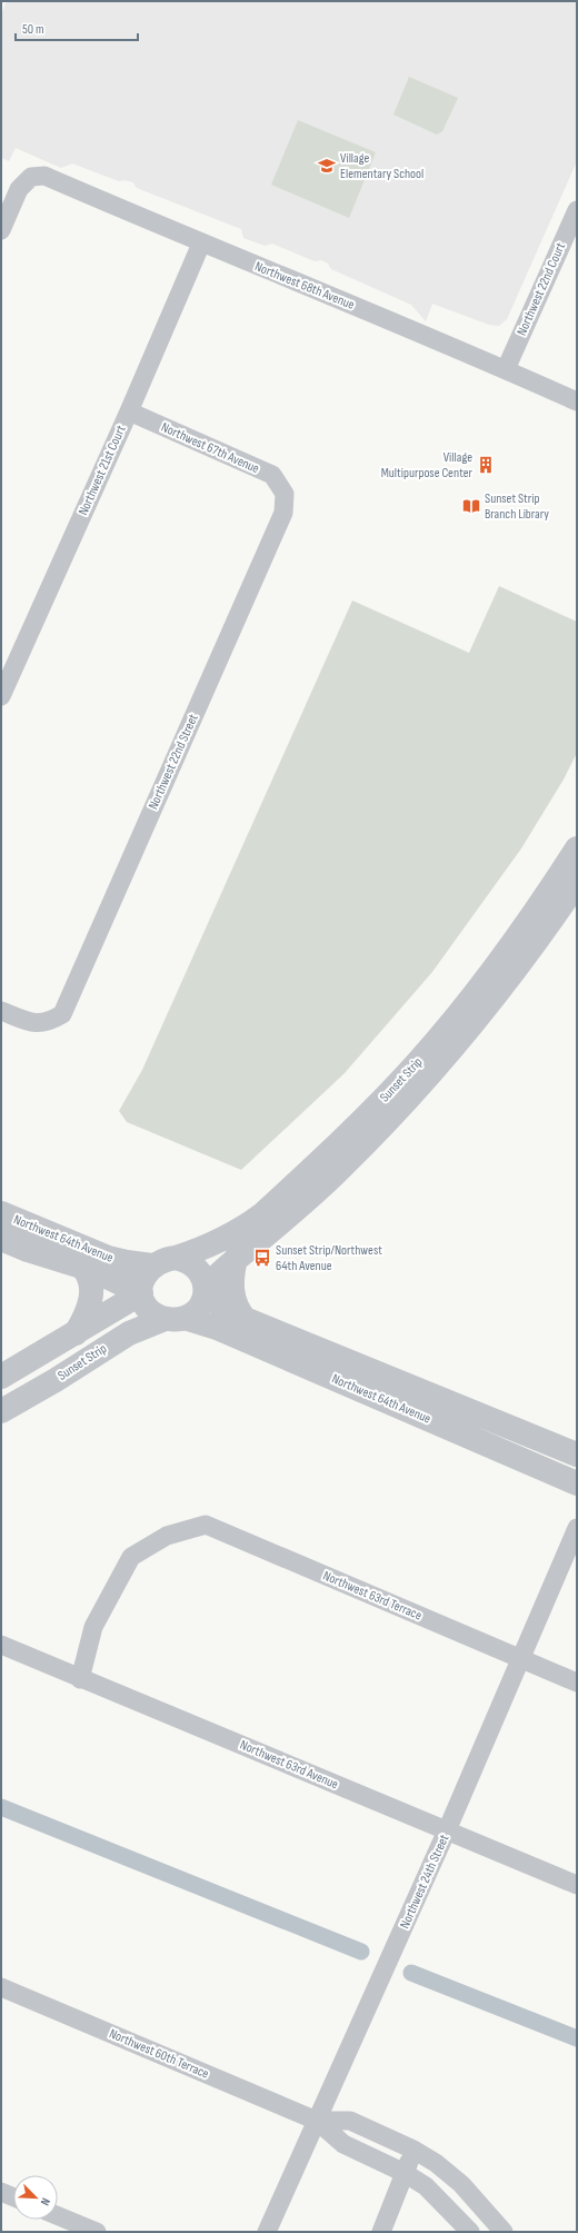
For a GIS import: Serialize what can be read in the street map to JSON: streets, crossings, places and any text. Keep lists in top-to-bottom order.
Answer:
{
  "streets": {
    "street": [
      "Northwest 68th Avenue",
      "Northwest 22nd Court",
      "Northwest 67th Avenue",
      "Northwest 21st Court",
      "Northwest 22nd Street",
      "Sunset Strip",
      "Northwest 64th Avenue",
      "Northwest 63rd Terrace",
      "Northwest 63rd Avenue",
      "Northwest 24th Street",
      "Northwest 60th Terrace"
    ]
  },
  "crossings": [
    ["Northwest 68th Avenue", "Northwest 22nd Court"],
    ["Northwest 68th Avenue", "Northwest 21st Court"],
    ["Northwest 67th Avenue", "Northwest 21st Court"],
    ["Northwest 67th Avenue", "Northwest 22nd Street"],
    ["Sunset Strip", "Northwest 64th Avenue"],
    ["Northwest 63rd Terrace", "Northwest 63rd Avenue"],
    ["Northwest 63rd Terrace", "Northwest 24th Street"],
    ["Northwest 63rd Avenue", "Northwest 24th Street"],
    ["Northwest 24th Street", "Northwest 60th Terrace"]
  ],
  "places": {
    "school or university": ["Village Elementary School"],
    "building": ["Village Multipurpose Center"],
    "library": ["Sunset Strip Branch Library"],
    "bus stop": ["Sunset Strip/Northwest 64th Avenue"]
  },
  "scale_bar": "50 m",
  "north": "bottom right"
}
